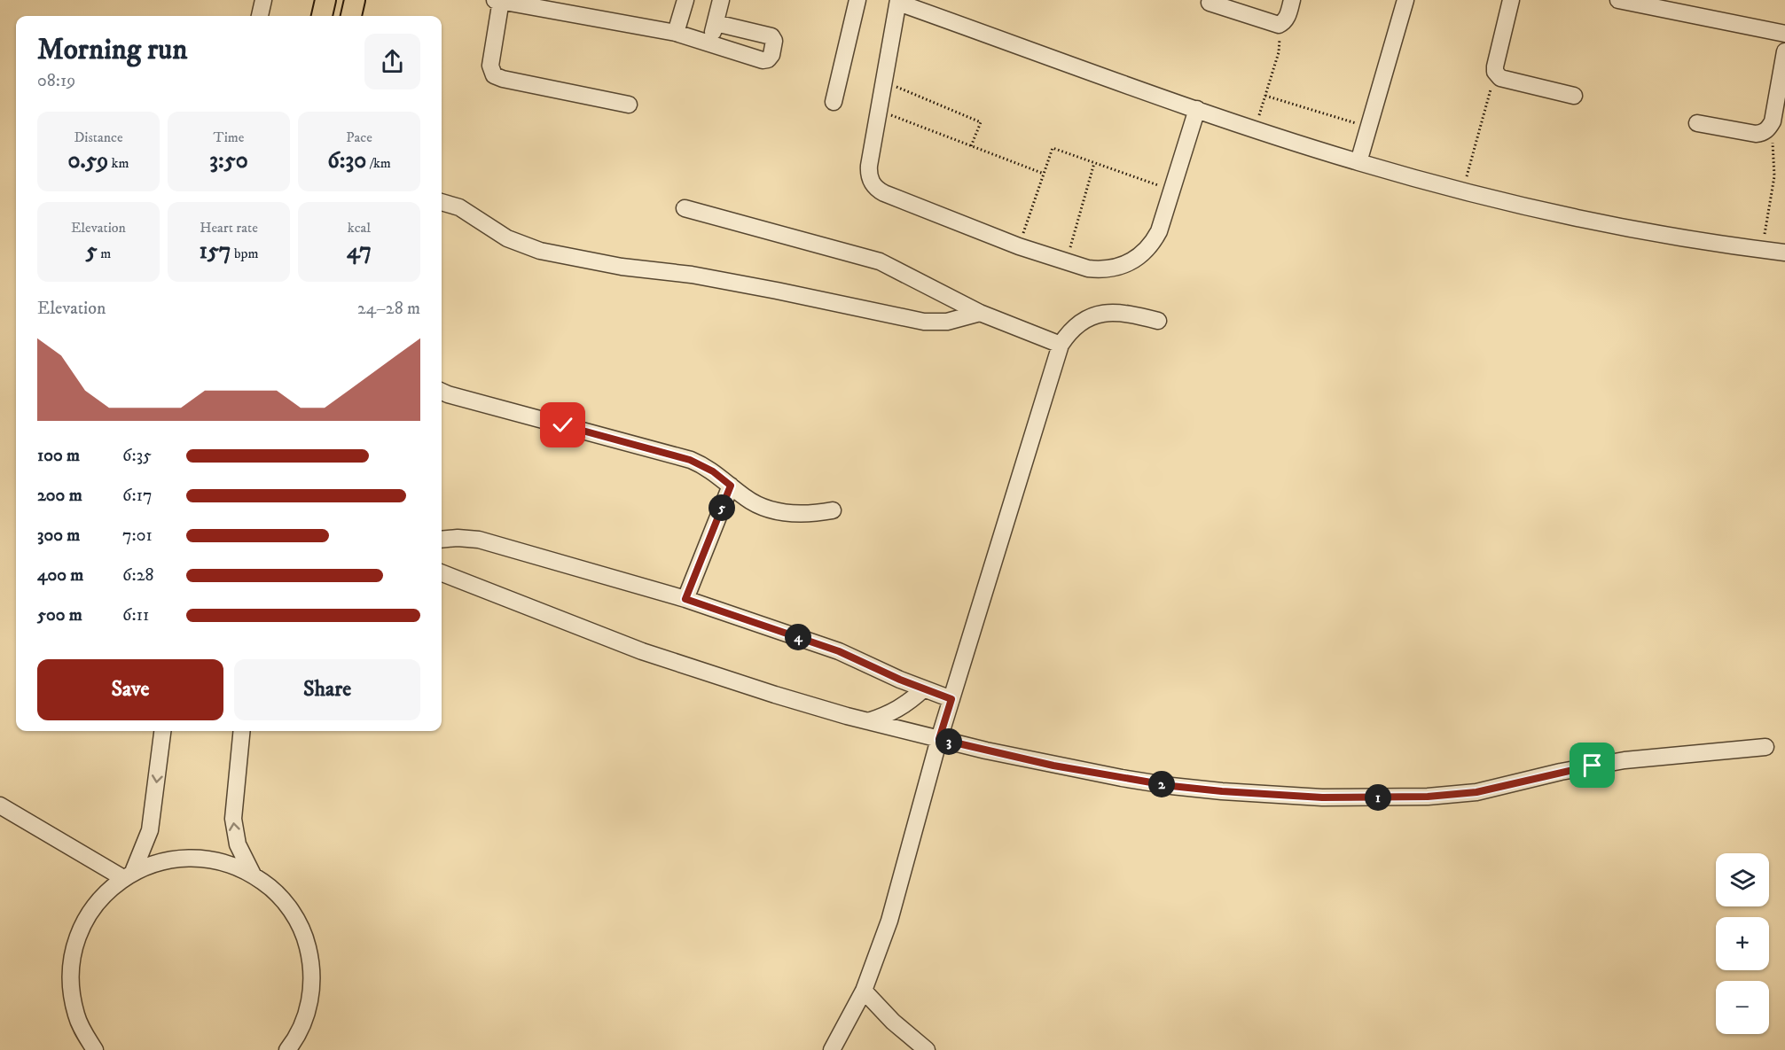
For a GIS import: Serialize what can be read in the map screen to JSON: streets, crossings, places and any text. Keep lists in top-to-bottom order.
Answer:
{
  "page": {
    "heading": ["Morning run", "08:19"],
    "stats": [
      ["Distance", "0.59 km"],
      ["Time", "3:50"],
      ["Pace", "6:30 /km"],
      ["Elevation", "5 m"],
      ["Heart rate", "157 bpm"],
      ["kcal", "47"]
    ],
    "chart": ["Elevation", "24–28 m"],
    "list": [
      {
        "name": "100 m",
        "note": "6:35"
      },
      {
        "name": "200 m",
        "note": "6:17"
      },
      {
        "name": "300 m",
        "note": "7:01"
      },
      {
        "name": "400 m",
        "note": "6:28"
      },
      {
        "name": "500 m",
        "note": "6:11"
      }
    ],
    "pins": [
      "5",
      "4",
      "3",
      "2",
      "1"
    ],
    "buttons": ["Save", "Share"],
    "map_buttons": ["+", "−"]
  }
}
